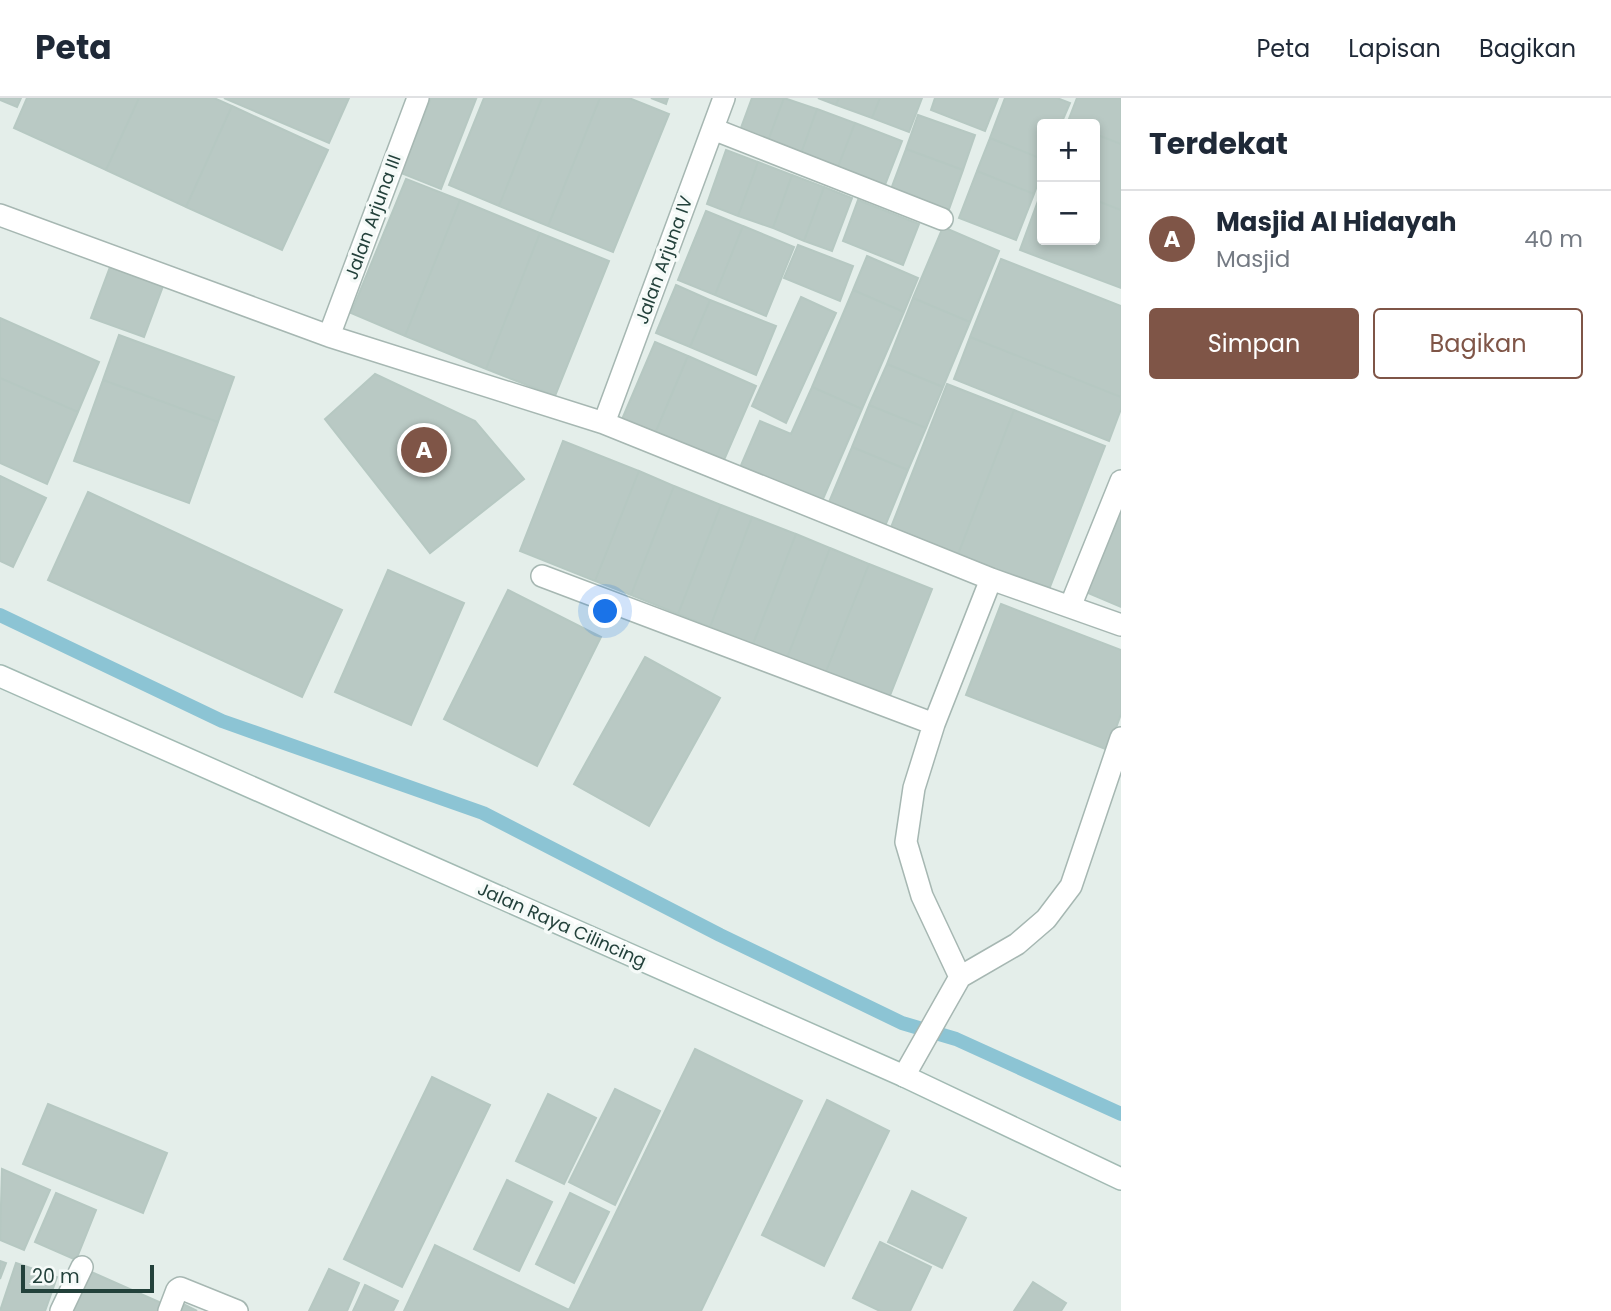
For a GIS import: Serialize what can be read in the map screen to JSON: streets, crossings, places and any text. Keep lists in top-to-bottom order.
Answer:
{
  "streets": {
    "street": ["Jalan Arjuna III", "Jalan Arjuna IV", "Jalan Raya Cilincing"]
  },
  "scale_bar": "20 m",
  "page": {
    "header": "Peta",
    "nav": ["Peta", "Lapisan", "Bagikan"],
    "heading": "Terdekat",
    "map_buttons": ["+", "−"],
    "list": [
      {
        "mark": "A",
        "name": "Masjid Al Hidayah",
        "note": "Masjid",
        "value": "40 m"
      }
    ],
    "buttons": ["Simpan", "Bagikan"],
    "pins": "A",
    "scale": "20 m"
  }
}
